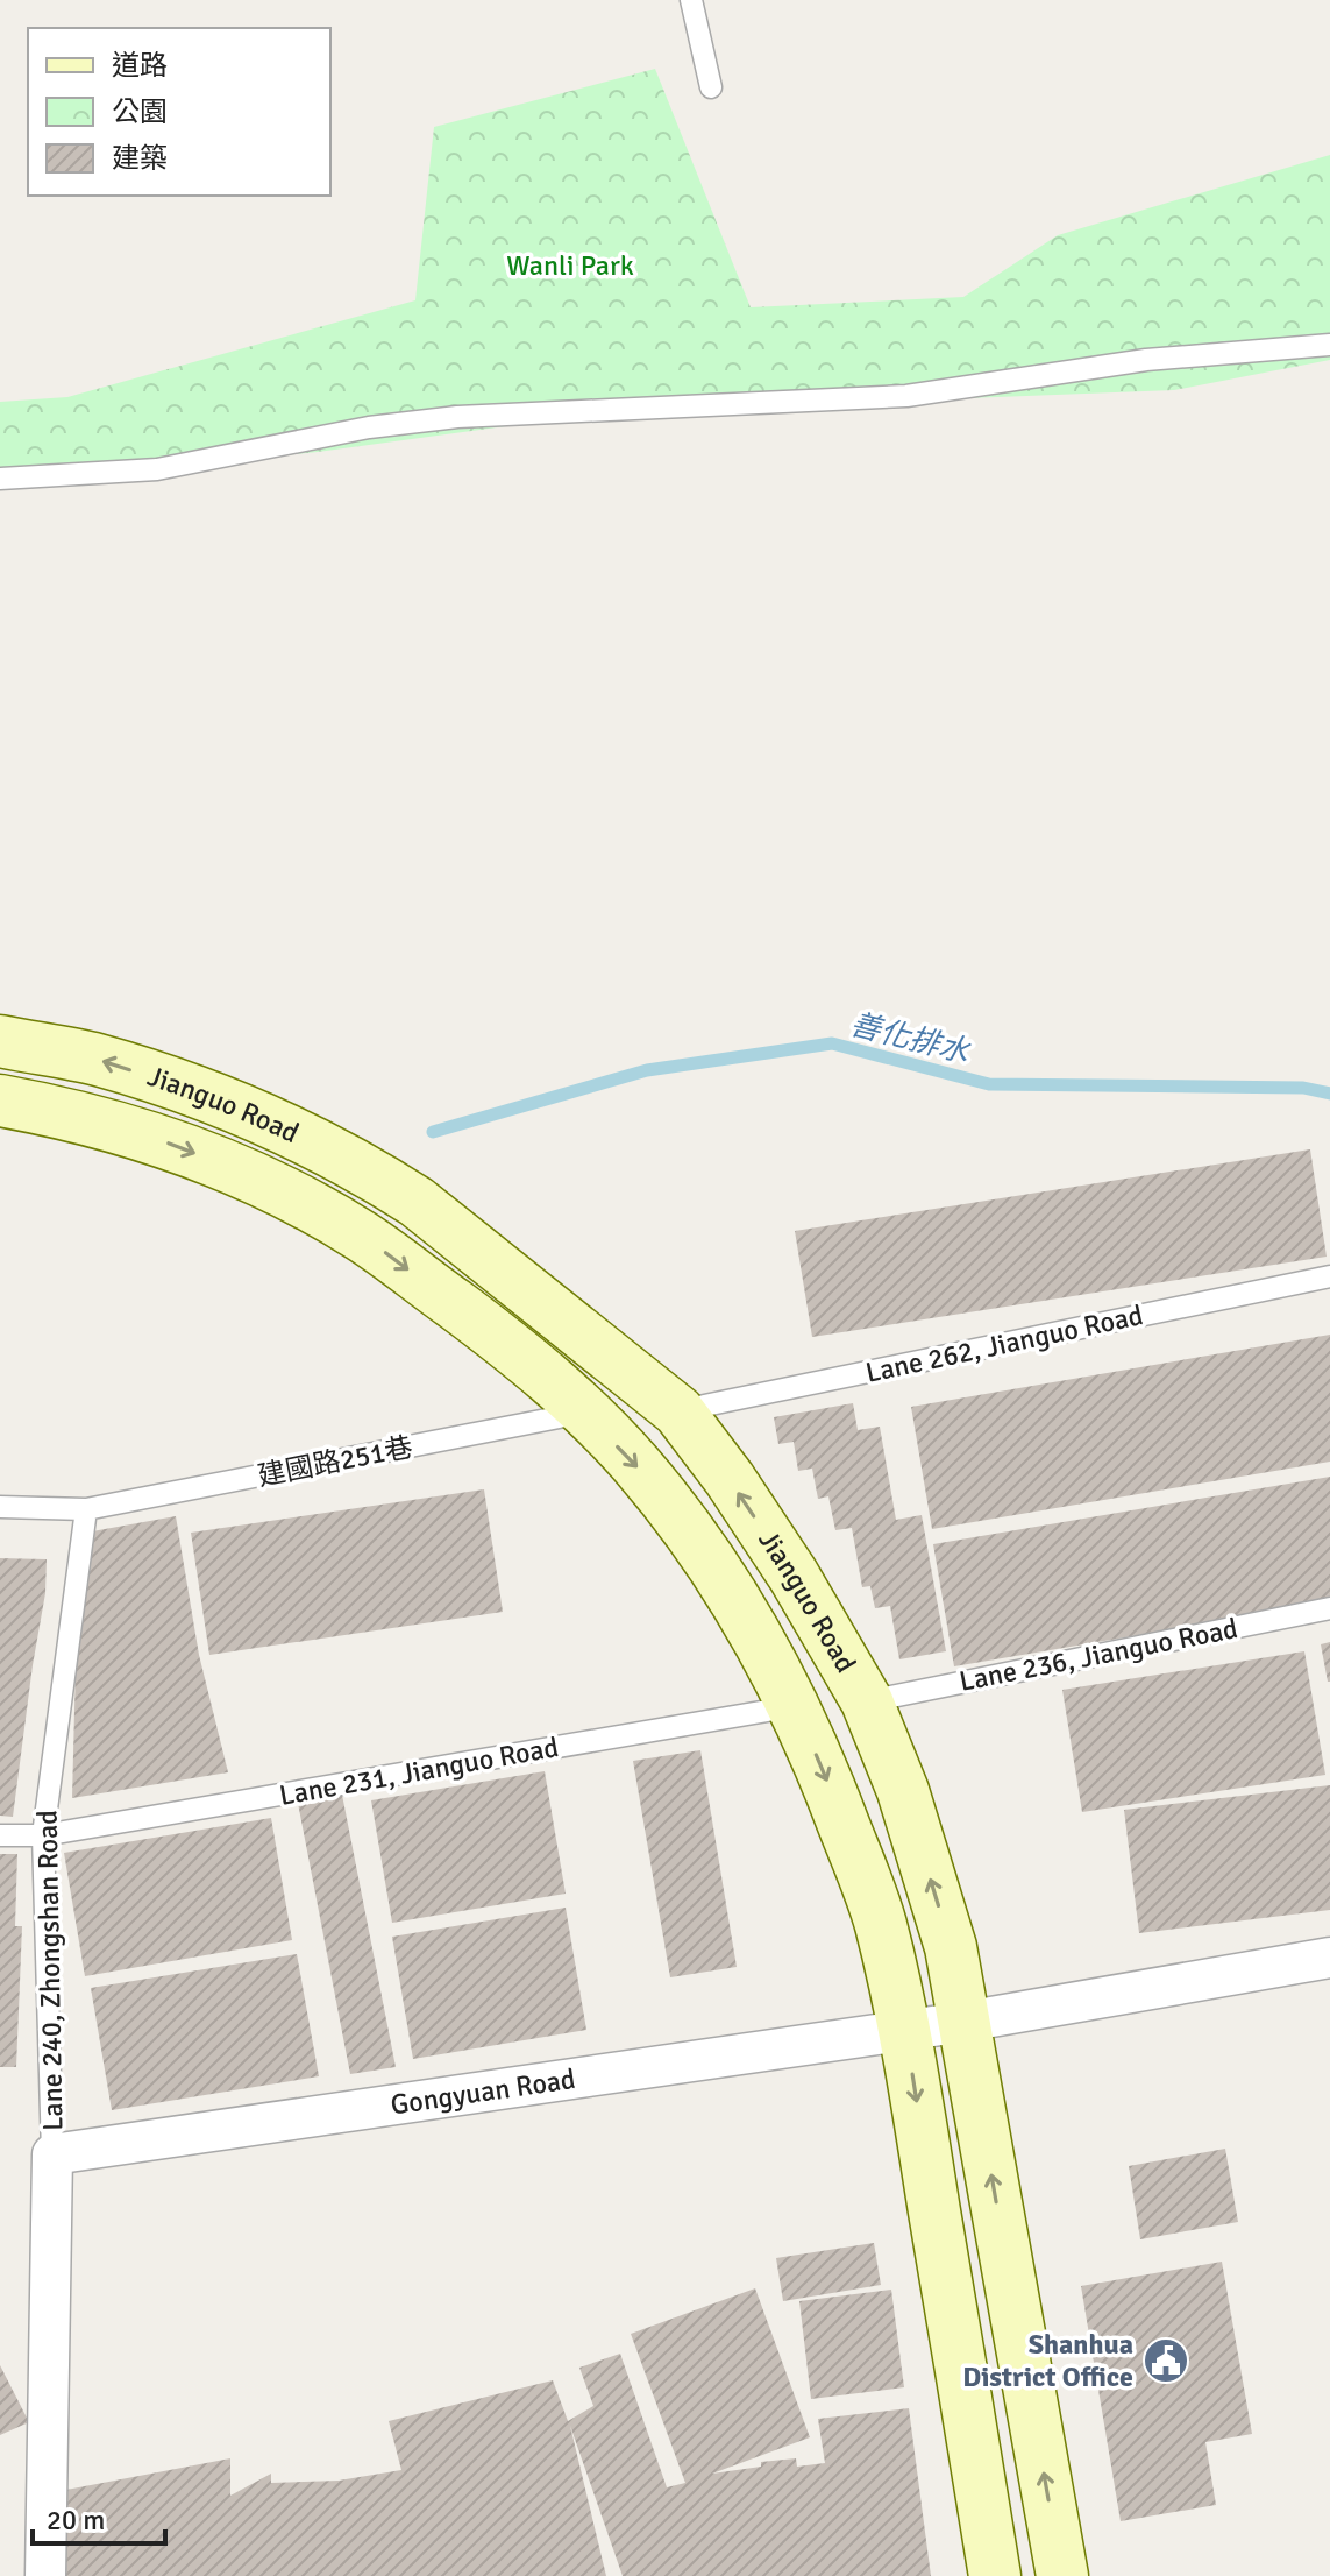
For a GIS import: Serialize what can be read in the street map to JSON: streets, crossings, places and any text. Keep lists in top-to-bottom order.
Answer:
{
  "streets": {
    "street": ["Jianguo Road", "Gongyuan Road"],
    "lane": [
      "Lane 262, Jianguo Road",
      "建國路251巷",
      "Lane 236, Jianguo Road",
      "Lane 231, Jianguo Road",
      "Lane 240, Zhongshan Road"
    ]
  },
  "crossings": [
    ["Jianguo Road", "Lane 262, Jianguo Road"],
    ["Jianguo Road", "建國路251巷"],
    ["Jianguo Road", "Lane 236, Jianguo Road"],
    ["Jianguo Road", "Lane 231, Jianguo Road"],
    ["Jianguo Road", "Gongyuan Road"],
    ["建國路251巷", "Lane 240, Zhongshan Road"],
    ["Lane 231, Jianguo Road", "Lane 240, Zhongshan Road"],
    ["Lane 240, Zhongshan Road", "Gongyuan Road"]
  ],
  "water": ["善化排水"],
  "parks": ["Wanli Park"],
  "places": {
    "public building": ["Shanhua District Office"]
  },
  "legend": ["道路", "公園", "建築"],
  "scale_bar": "20 m"
}
